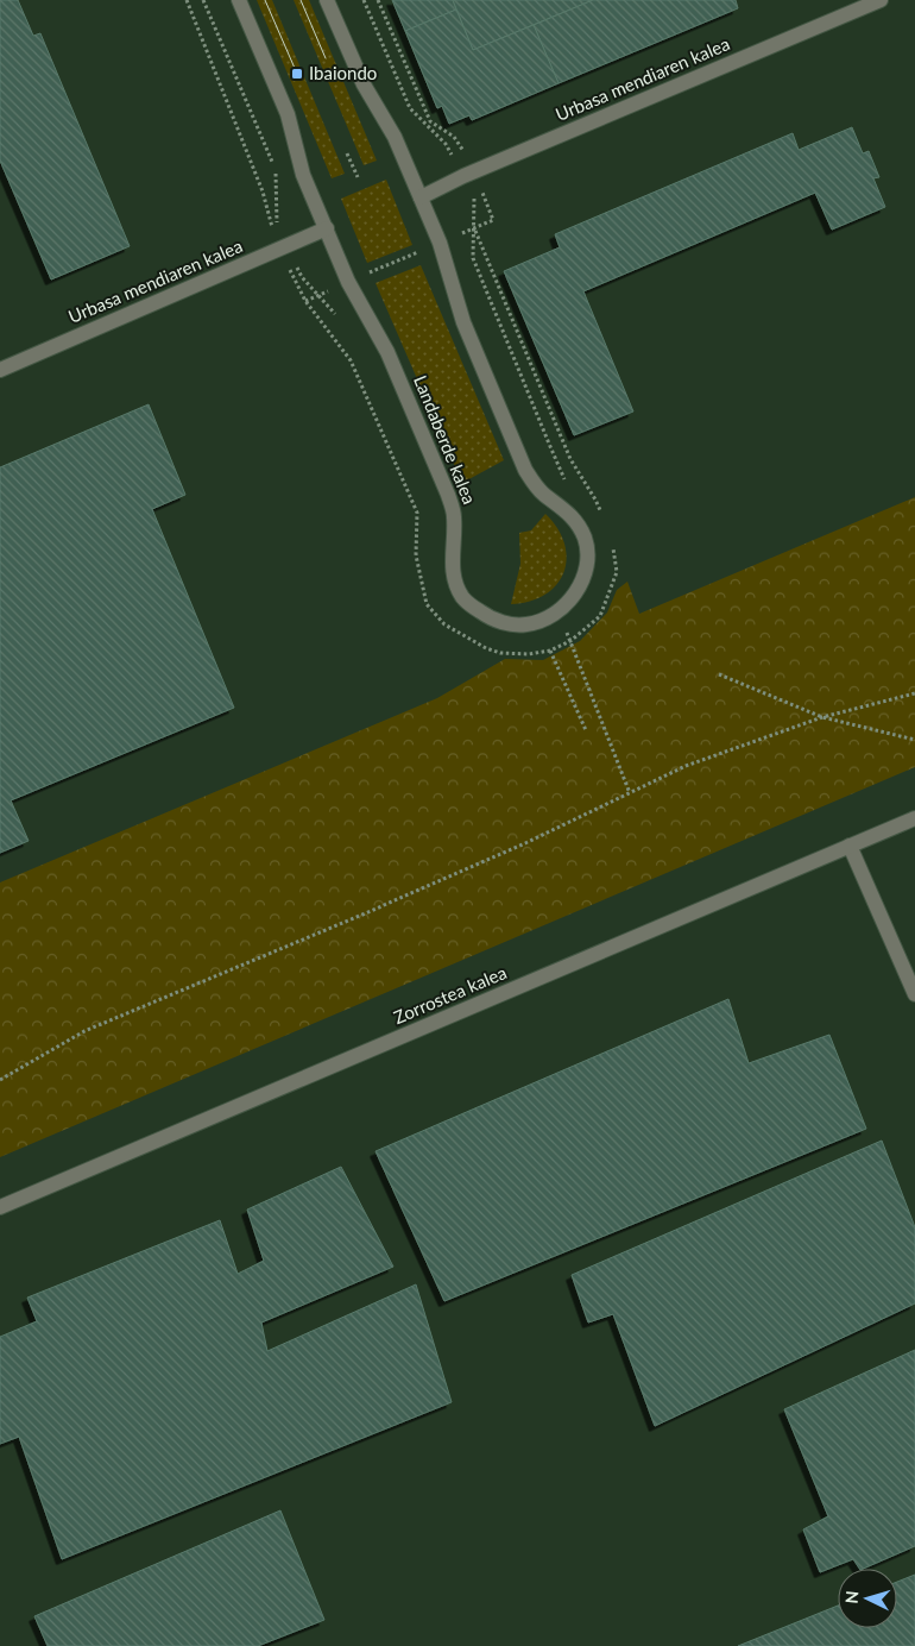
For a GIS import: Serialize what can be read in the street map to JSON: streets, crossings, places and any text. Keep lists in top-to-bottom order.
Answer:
{
  "streets": {
    "street": ["Urbasa mendiaren kalea", "Landaberde kalea", "Zorrostea kalea"]
  },
  "crossings": [
    ["Urbasa mendiaren kalea", "Landaberde kalea"]
  ],
  "places": {
    "transit": ["Ibaiondo"]
  },
  "north": "left"
}
